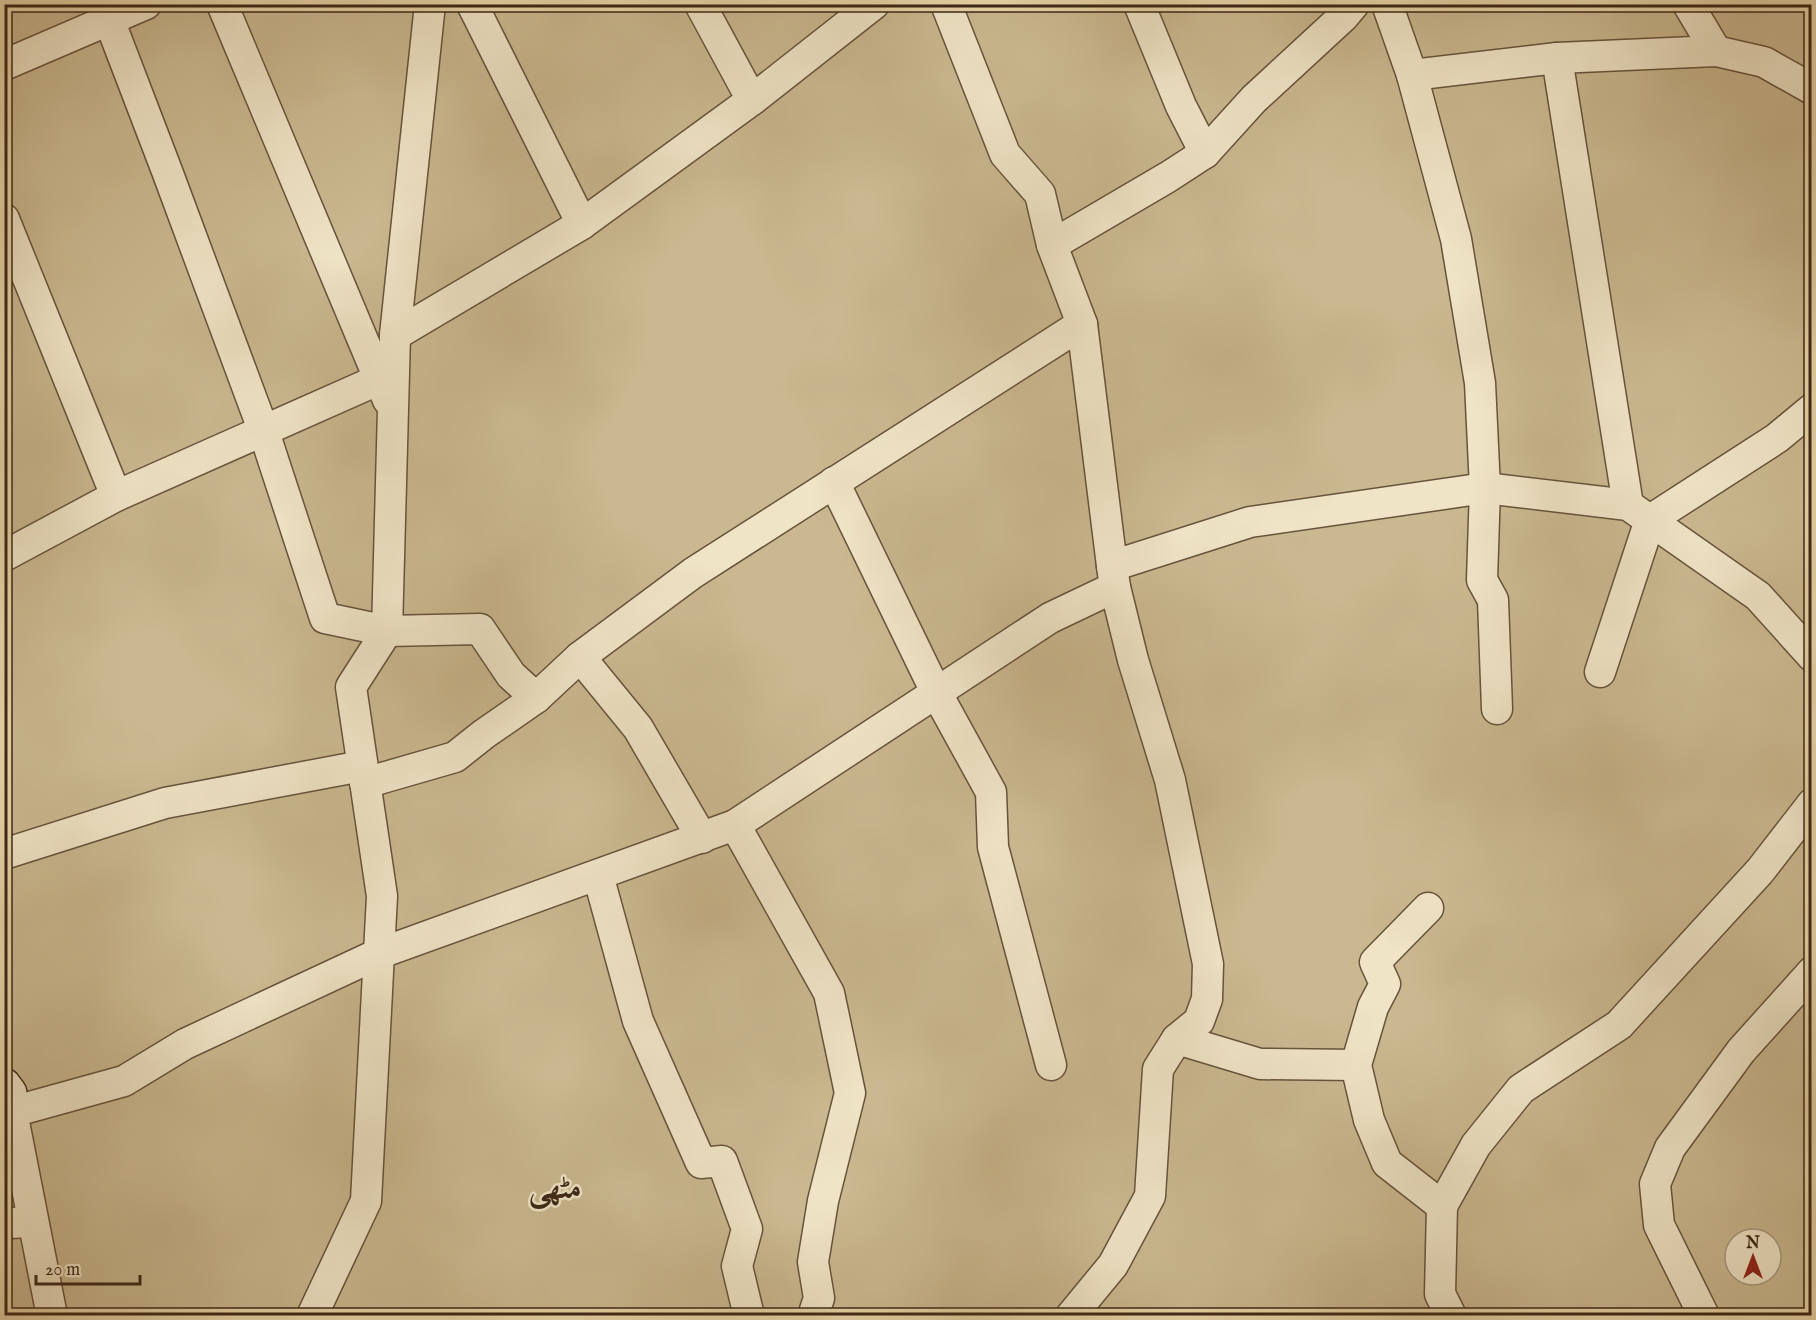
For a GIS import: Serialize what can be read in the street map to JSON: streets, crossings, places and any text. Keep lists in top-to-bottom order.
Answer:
{
  "districts": ["مٹھی"],
  "scale_bar": "20 m",
  "north": "top"
}
